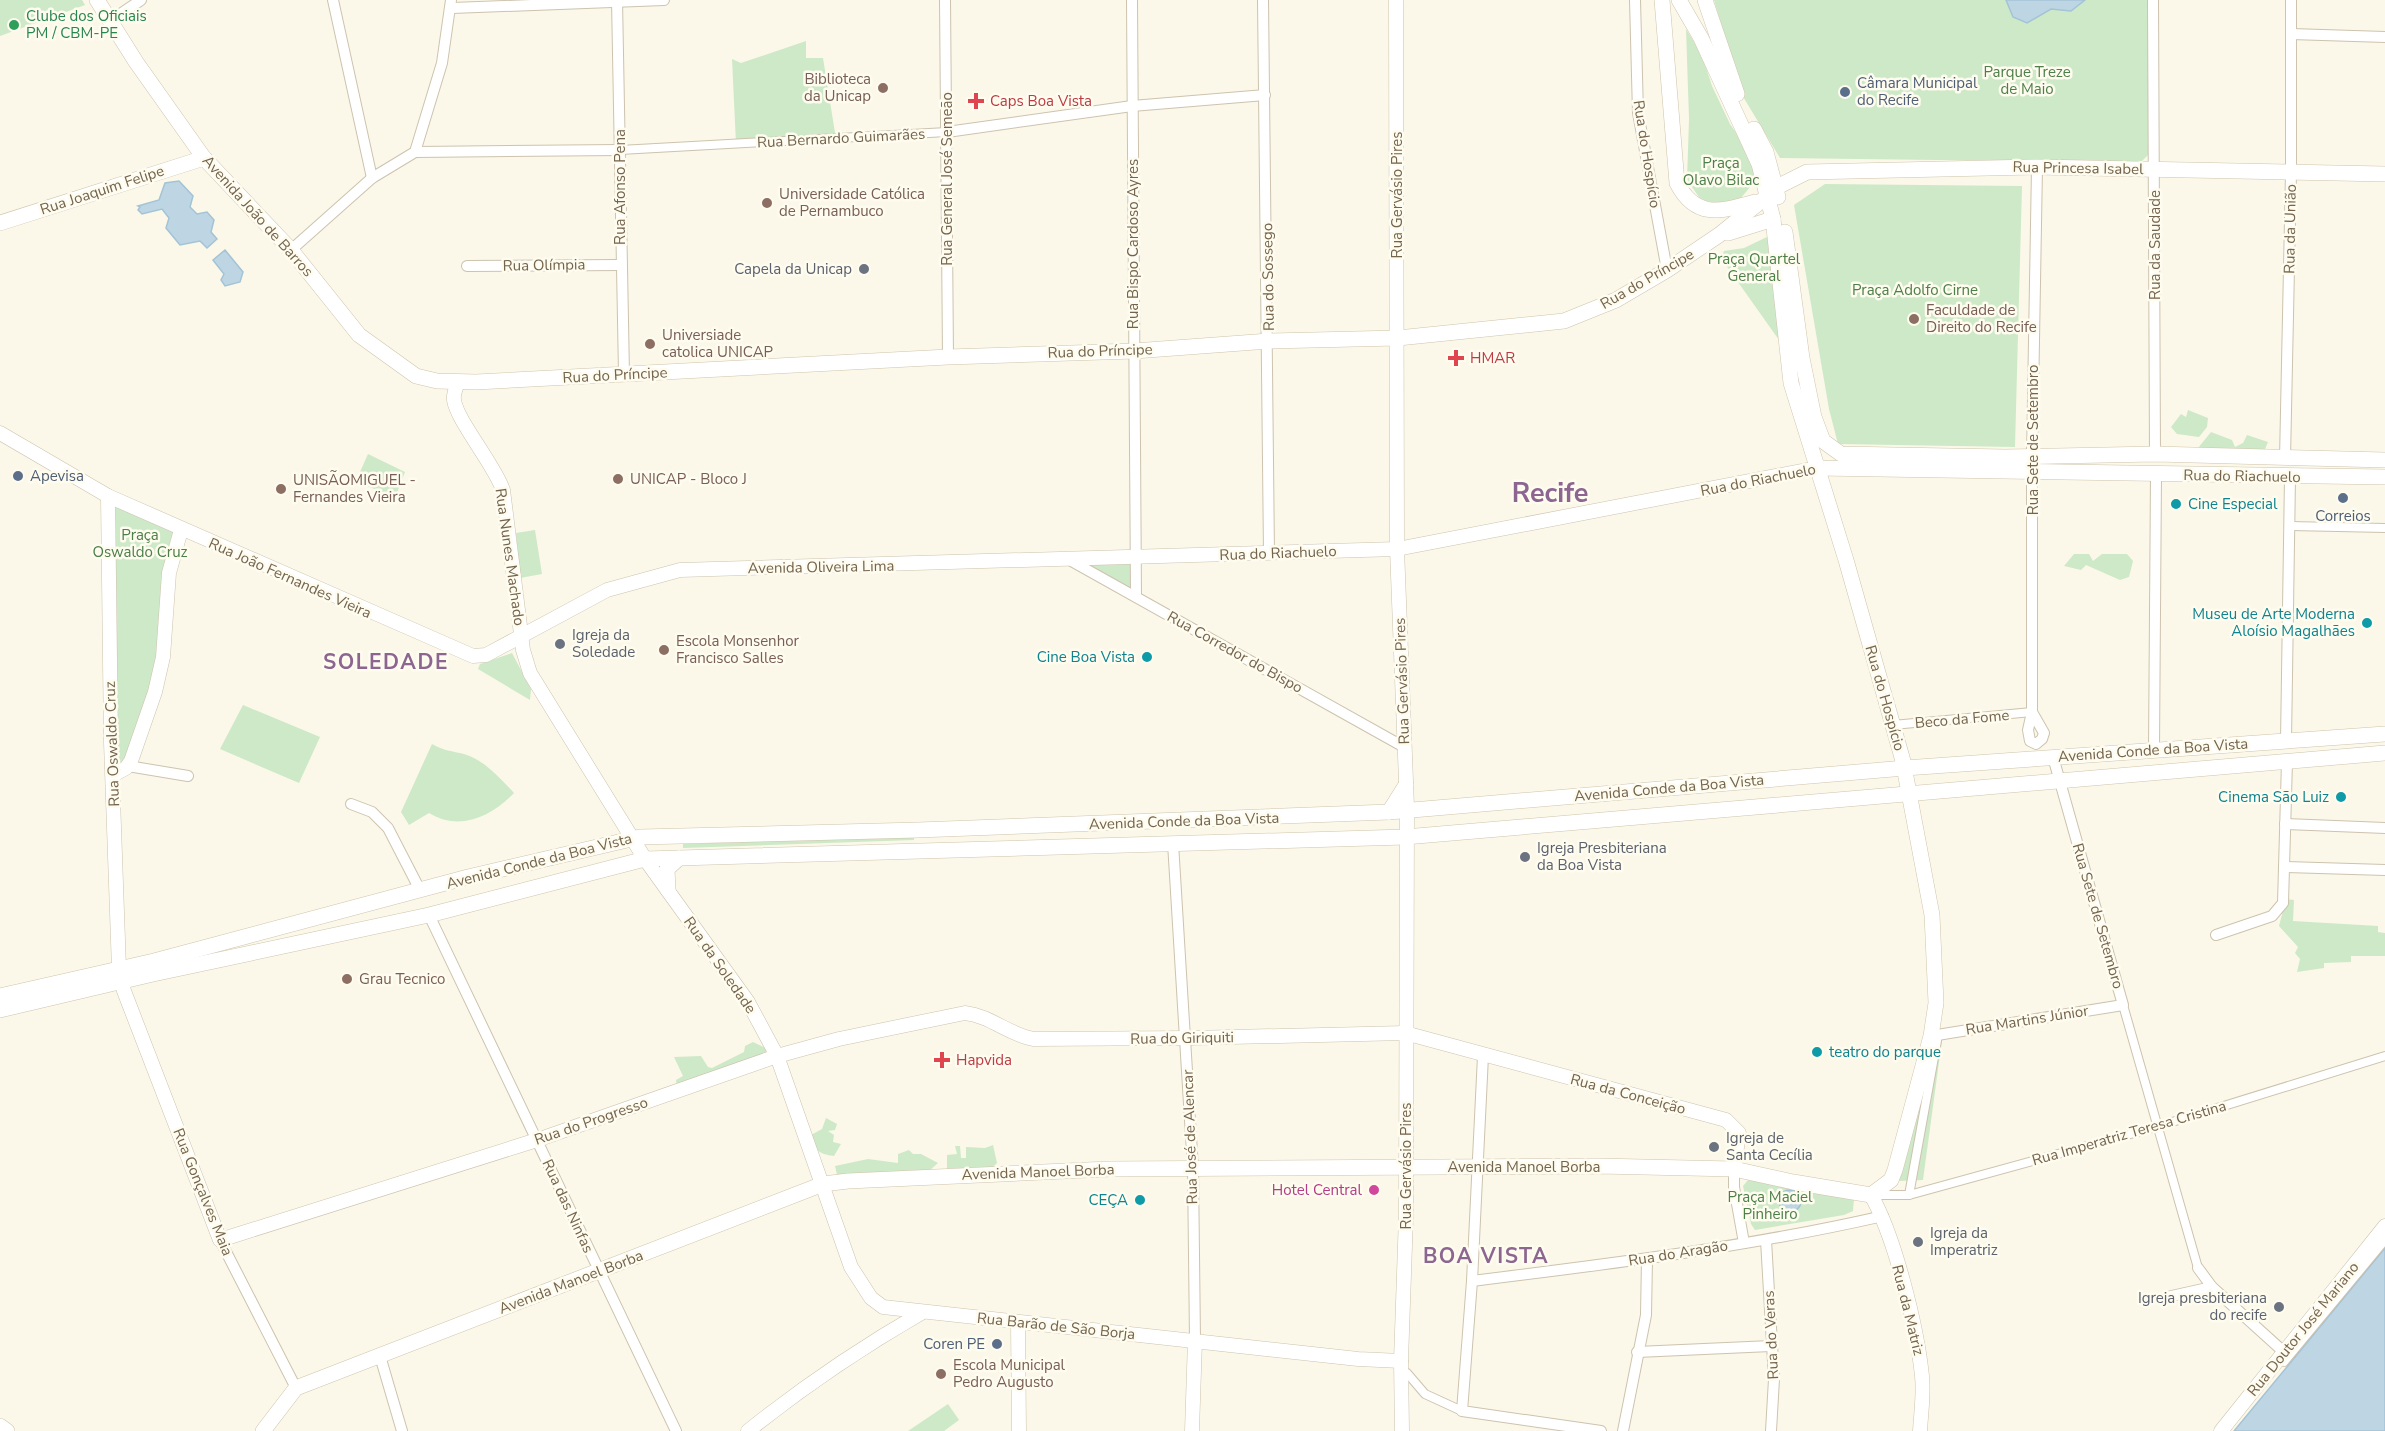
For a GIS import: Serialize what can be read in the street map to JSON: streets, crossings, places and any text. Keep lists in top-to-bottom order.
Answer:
{
  "streets": {
    "main road": [
      "Rua do Hospício",
      "Rua Princesa Isabel",
      "Rua Joaquim Felipe",
      "Avenida João de Barros",
      "Rua do Príncipe",
      "Rua do Riachuelo",
      "Avenida Conde da Boa Vista",
      "Avenida Manoel Borba"
    ],
    "street": [
      "Rua Bernardo Guimarães",
      "Rua General José Semeão",
      "Rua Afonso Pena",
      "Rua Gervásio Pires",
      "Rua da União",
      "Rua Bispo Cardoso Ayres",
      "Rua da Saudade",
      "Rua Olímpia",
      "Rua do Sossego",
      "Rua Sete de Setembro",
      "Rua Nunes Machado",
      "Avenida Oliveira Lima",
      "Rua João Fernandes Vieira",
      "Rua Corredor do Bispo",
      "Beco da Fome",
      "Rua Oswaldo Cruz",
      "Rua da Soledade",
      "Rua Martins Júnior",
      "Rua do Giriquiti",
      "Rua da Conceição",
      "Rua do Progresso",
      "Rua Imperatriz Teresa Cristina",
      "Rua José de Alencar",
      "Rua Gonçalves Maia",
      "Rua das Ninfas",
      "Rua do Aragão",
      "Rua da Matriz",
      "Rua Barão de São Borja",
      "Rua Doutor José Mariano",
      "Rua do Veras"
    ]
  },
  "crossings": [
    ["Rua Bernardo Guimarães", "Rua General José Semeão"],
    ["Rua Bernardo Guimarães", "Rua Afonso Pena"],
    ["Rua Bernardo Guimarães", "Rua Bispo Cardoso Ayres"],
    ["Rua Bernardo Guimarães", "Rua do Sossego"],
    ["Rua do Hospício", "Rua do Príncipe"],
    ["Rua do Hospício", "Rua do Riachuelo"],
    ["Rua do Hospício", "Beco da Fome"],
    ["Rua do Hospício", "Avenida Conde da Boa Vista"],
    ["Rua do Hospício", "Rua Martins Júnior"],
    ["Rua do Hospício", "Rua Imperatriz Teresa Cristina"],
    ["Rua do Hospício", "Avenida Manoel Borba"],
    ["Rua do Hospício", "Rua da Matriz"],
    ["Rua Princesa Isabel", "Rua da União"],
    ["Rua Princesa Isabel", "Rua da Saudade"],
    ["Rua Princesa Isabel", "Rua Sete de Setembro"],
    ["Rua General José Semeão", "Rua do Príncipe"],
    ["Rua Afonso Pena", "Rua Olímpia"],
    ["Rua Afonso Pena", "Rua do Príncipe"],
    ["Rua Joaquim Felipe", "Avenida João de Barros"],
    ["Rua Gervásio Pires", "Rua do Príncipe"],
    ["Rua Gervásio Pires", "Rua do Riachuelo"],
    ["Rua Gervásio Pires", "Rua Corredor do Bispo"],
    ["Rua Gervásio Pires", "Avenida Conde da Boa Vista"],
    ["Rua Gervásio Pires", "Rua do Giriquiti"],
    ["Rua Gervásio Pires", "Rua da Conceição"],
    ["Rua Gervásio Pires", "Avenida Manoel Borba"],
    ["Rua Gervásio Pires", "Rua Barão de São Borja"],
    ["Avenida João de Barros", "Rua do Príncipe"],
    ["Avenida João de Barros", "Rua Nunes Machado"],
    ["Rua da União", "Rua do Riachuelo"],
    ["Rua Bispo Cardoso Ayres", "Rua do Príncipe"],
    ["Rua Bispo Cardoso Ayres", "Rua do Riachuelo"],
    ["Rua Bispo Cardoso Ayres", "Avenida Oliveira Lima"],
    ["Rua Bispo Cardoso Ayres", "Rua Corredor do Bispo"],
    ["Rua da Saudade", "Rua do Riachuelo"],
    ["Rua do Sossego", "Rua do Príncipe"],
    ["Rua do Sossego", "Rua do Riachuelo"],
    ["Rua do Príncipe", "Rua Nunes Machado"],
    ["Rua Sete de Setembro", "Rua do Riachuelo"],
    ["Rua Sete de Setembro", "Beco da Fome"],
    ["Rua Sete de Setembro", "Avenida Conde da Boa Vista"],
    ["Rua Sete de Setembro", "Rua Martins Júnior"],
    ["Rua do Riachuelo", "Avenida Oliveira Lima"],
    ["Rua Nunes Machado", "Avenida Oliveira Lima"],
    ["Rua Nunes Machado", "Rua João Fernandes Vieira"],
    ["Rua Nunes Machado", "Rua da Soledade"],
    ["Avenida Oliveira Lima", "Rua João Fernandes Vieira"],
    ["Avenida Oliveira Lima", "Rua Corredor do Bispo"],
    ["Avenida Oliveira Lima", "Rua da Soledade"],
    ["Rua João Fernandes Vieira", "Rua Oswaldo Cruz"],
    ["Rua João Fernandes Vieira", "Rua da Soledade"],
    ["Rua Oswaldo Cruz", "Avenida Conde da Boa Vista"],
    ["Rua Oswaldo Cruz", "Rua Gonçalves Maia"],
    ["Avenida Conde da Boa Vista", "Rua da Soledade"],
    ["Avenida Conde da Boa Vista", "Rua José de Alencar"],
    ["Avenida Conde da Boa Vista", "Rua Gonçalves Maia"],
    ["Avenida Conde da Boa Vista", "Rua das Ninfas"],
    ["Rua da Soledade", "Rua do Progresso"],
    ["Rua da Soledade", "Avenida Manoel Borba"],
    ["Rua da Soledade", "Rua Barão de São Borja"],
    ["Rua do Giriquiti", "Rua da Conceição"],
    ["Rua do Giriquiti", "Rua do Progresso"],
    ["Rua do Giriquiti", "Rua José de Alencar"],
    ["Rua da Conceição", "Avenida Manoel Borba"],
    ["Rua da Conceição", "Rua do Aragão"],
    ["Rua do Progresso", "Rua Gonçalves Maia"],
    ["Rua do Progresso", "Rua das Ninfas"],
    ["Rua Imperatriz Teresa Cristina", "Avenida Manoel Borba"],
    ["Rua Imperatriz Teresa Cristina", "Rua da Matriz"],
    ["Rua José de Alencar", "Avenida Manoel Borba"],
    ["Rua José de Alencar", "Rua Barão de São Borja"],
    ["Avenida Manoel Borba", "Rua Gonçalves Maia"],
    ["Avenida Manoel Borba", "Rua das Ninfas"],
    ["Avenida Manoel Borba", "Rua da Matriz"],
    ["Rua do Aragão", "Rua da Matriz"],
    ["Rua do Aragão", "Rua do Veras"]
  ],
  "districts": ["Recife", "SOLEDADE", "BOA VISTA"],
  "parks": [
    "Parque Treze de Maio",
    "Praça Olavo Bilac",
    "Praça Quartel General",
    "Praça Adolfo Cirne",
    "Praça Oswaldo Cruz",
    "Praça Maciel Pinheiro"
  ],
  "places": {
    "other": [
      "Clube dos Oficiais PM / CBM-PE",
      "Biblioteca da Unicap",
      "Câmara Municipal do Recife",
      "Universidade Católica de Pernambuco",
      "Capela da Unicap",
      "Faculdade de Direito do Recife",
      "Universiade catolica UNICAP",
      "Apevisa",
      "UNICAP - Bloco J",
      "UNISÃOMIGUEL - Fernandes Vieira",
      "Correios",
      "Cine Especial",
      "Museu de Arte Moderna Aloísio Magalhães",
      "Igreja da Soledade",
      "Escola Monsenhor Francisco Salles",
      "Cine Boa Vista",
      "Cinema São Luiz",
      "Igreja Presbiteriana da Boa Vista",
      "Grau Tecnico",
      "teatro do parque",
      "Igreja de Santa Cecília",
      "Hotel Central",
      "CEÇA",
      "Igreja da Imperatriz",
      "Igreja presbiteriana do recife",
      "Coren PE",
      "Escola Municipal Pedro Augusto"
    ],
    "health": ["Caps Boa Vista", "HMAR", "Hapvida"]
  }
}
